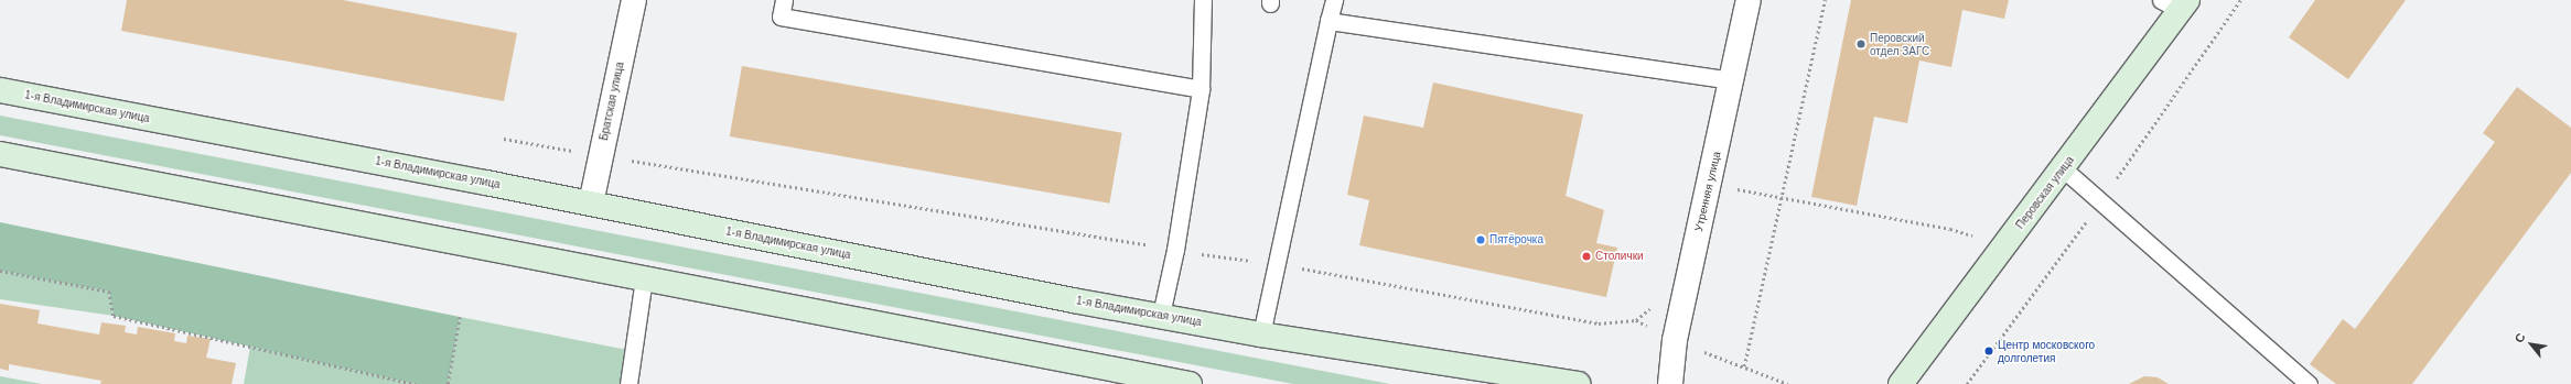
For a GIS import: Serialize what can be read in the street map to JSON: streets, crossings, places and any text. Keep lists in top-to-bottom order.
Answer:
{
  "streets": {
    "main road": ["1-я Владимирская улица", "Перовская улица"],
    "street": ["Братская улица", "Утренняя улица"]
  },
  "crossings": [
    ["Братская улица", "1-я Владимирская улица"]
  ],
  "places": [
    "Перовский отдел ЗАГС",
    "Пятёрочка",
    "Столички",
    "Центр московского долголетия"
  ],
  "north": "top left"
}
